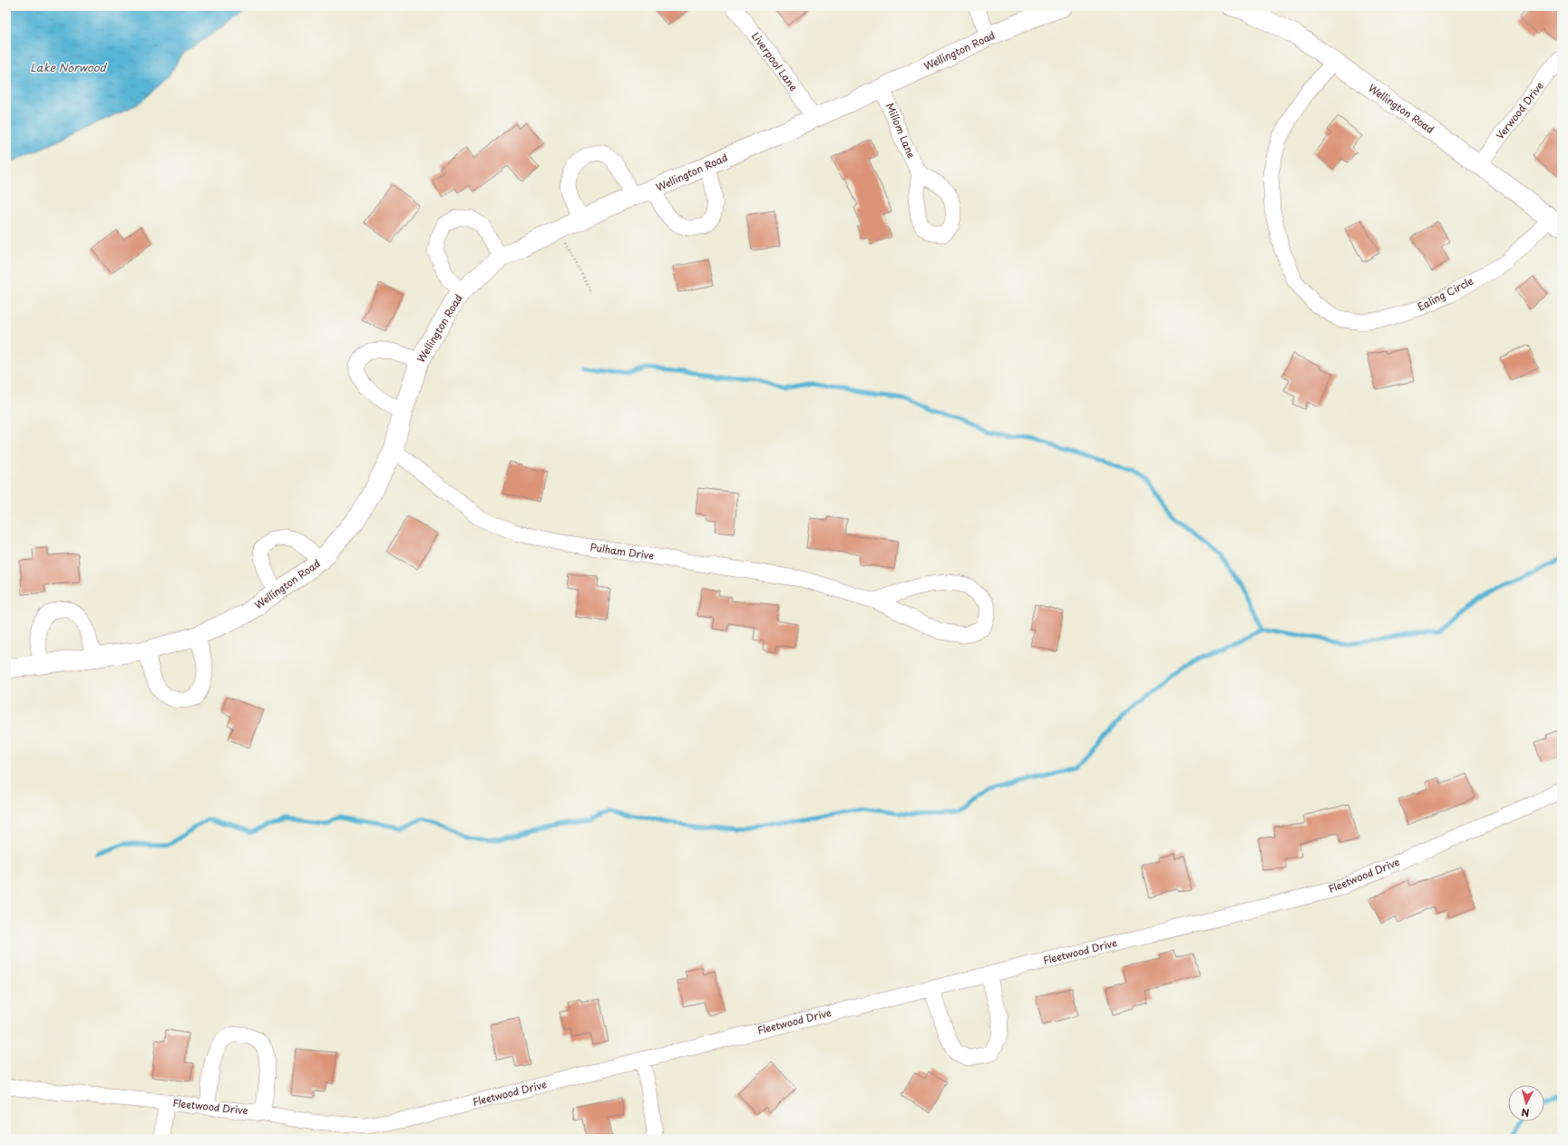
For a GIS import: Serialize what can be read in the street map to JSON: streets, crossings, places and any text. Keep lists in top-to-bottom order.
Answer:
{
  "streets": {
    "street": [
      "Wellington Road",
      "Liverpool Lane",
      "Verwood Drive",
      "Millom Lane",
      "Ealing Circle",
      "Pulham Drive",
      "Fleetwood Drive"
    ]
  },
  "crossings": [
    ["Wellington Road", "Liverpool Lane"],
    ["Wellington Road", "Verwood Drive"],
    ["Wellington Road", "Millom Lane"],
    ["Wellington Road", "Ealing Circle"],
    ["Wellington Road", "Pulham Drive"]
  ],
  "water": ["Lake Norwood"],
  "north": "bottom"
}
